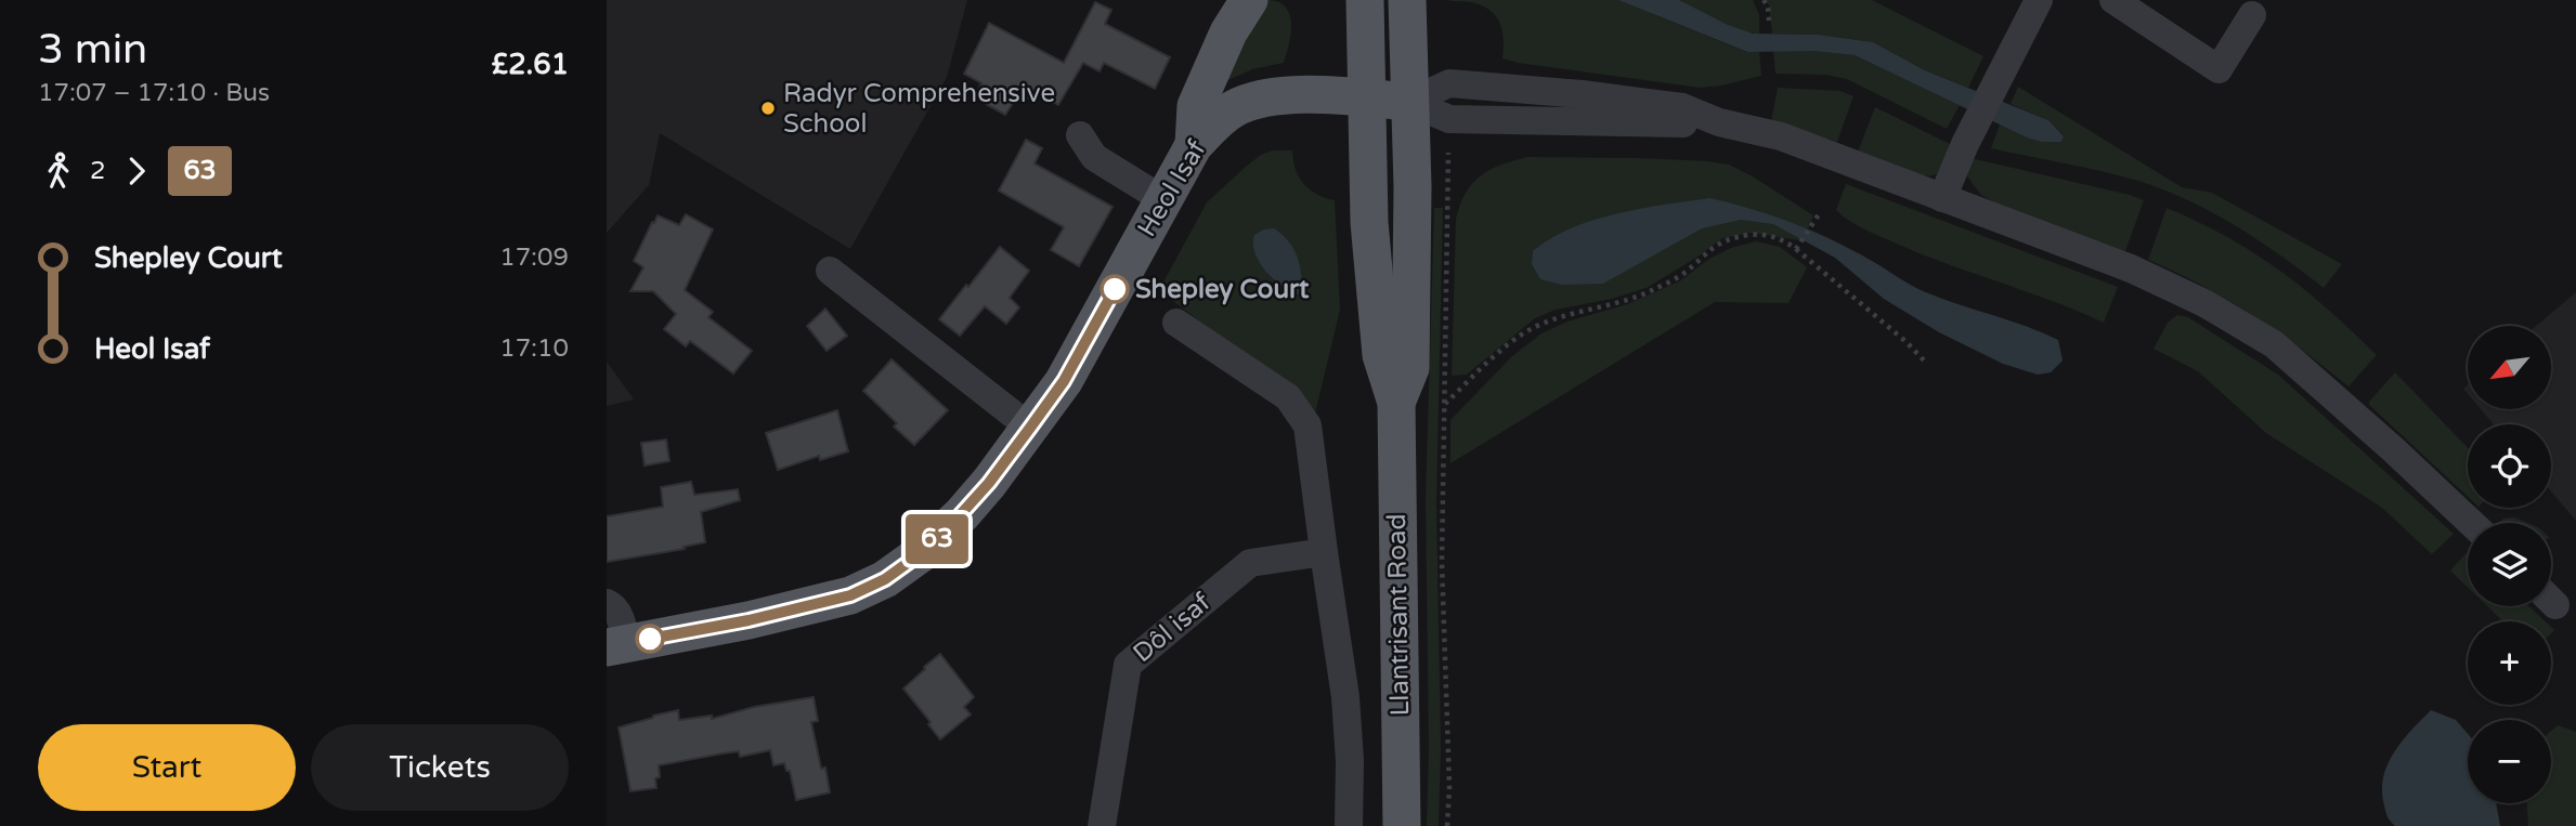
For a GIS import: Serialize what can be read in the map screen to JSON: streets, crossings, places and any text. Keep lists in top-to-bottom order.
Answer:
{
  "streets": {
    "main road": ["Heol Isaf", "Llantrisant Road"],
    "street": ["Dôl isaf"]
  },
  "crossings": [
    ["Heol Isaf", "Llantrisant Road"]
  ],
  "places": ["Radyr Comprehensive School", "Shepley Court"],
  "lines": ["bus line 63"],
  "north": "bottom left",
  "page": {
    "heading": ["3 min", "17:07 – 17:10 · Bus", "£2.61"],
    "on_map": "63",
    "legs": ["2", "63"],
    "list": [
      {
        "name": "Shepley Court",
        "value": "17:09"
      },
      {
        "name": "Heol Isaf",
        "value": "17:10"
      }
    ],
    "map_buttons": ["+", "−"],
    "buttons": ["Start", "Tickets"]
  }
}
